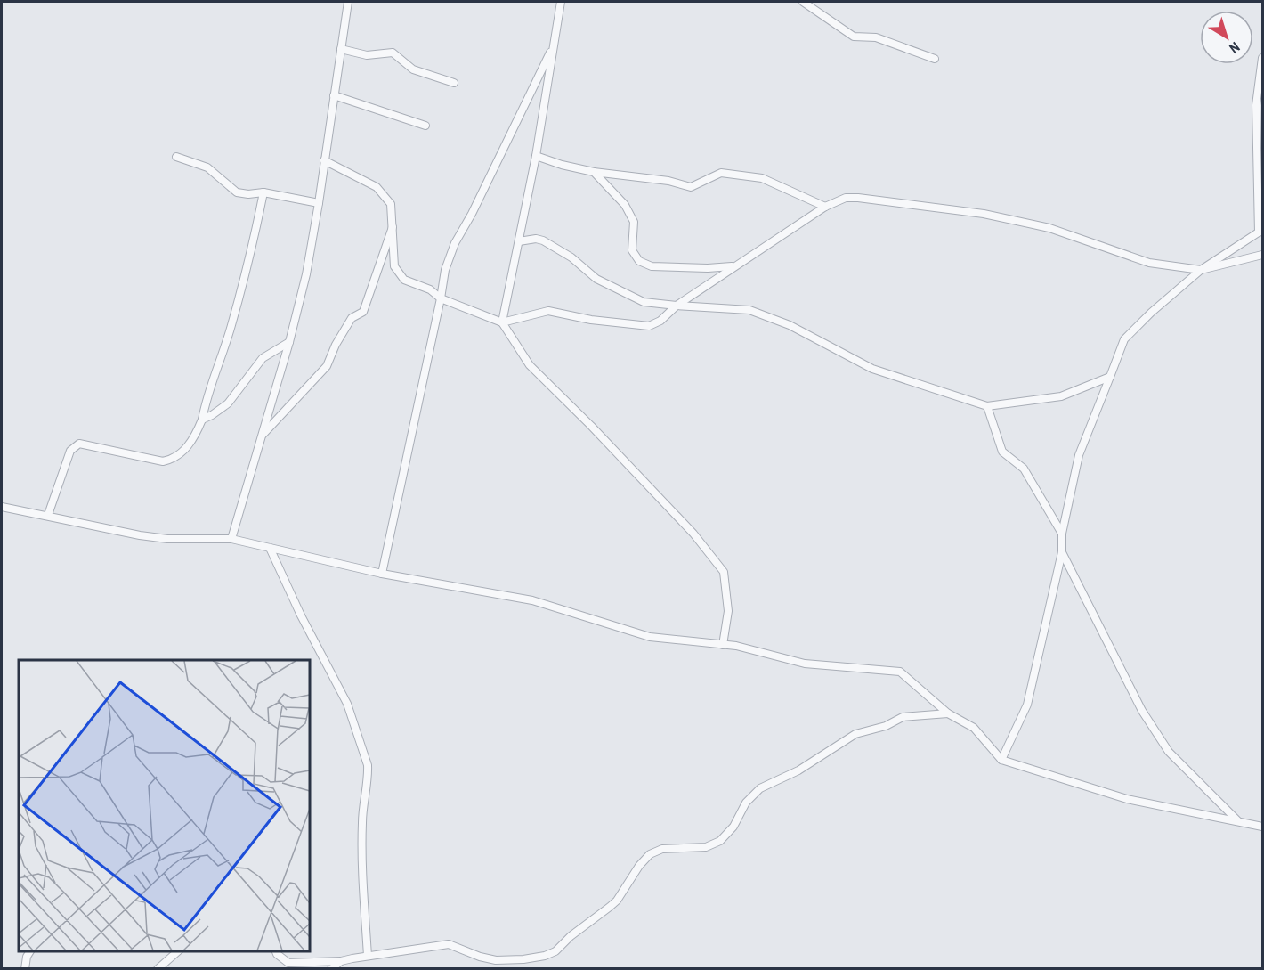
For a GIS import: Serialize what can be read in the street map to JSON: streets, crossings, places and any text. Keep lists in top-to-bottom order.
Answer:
{
  "north": "bottom right"
}
